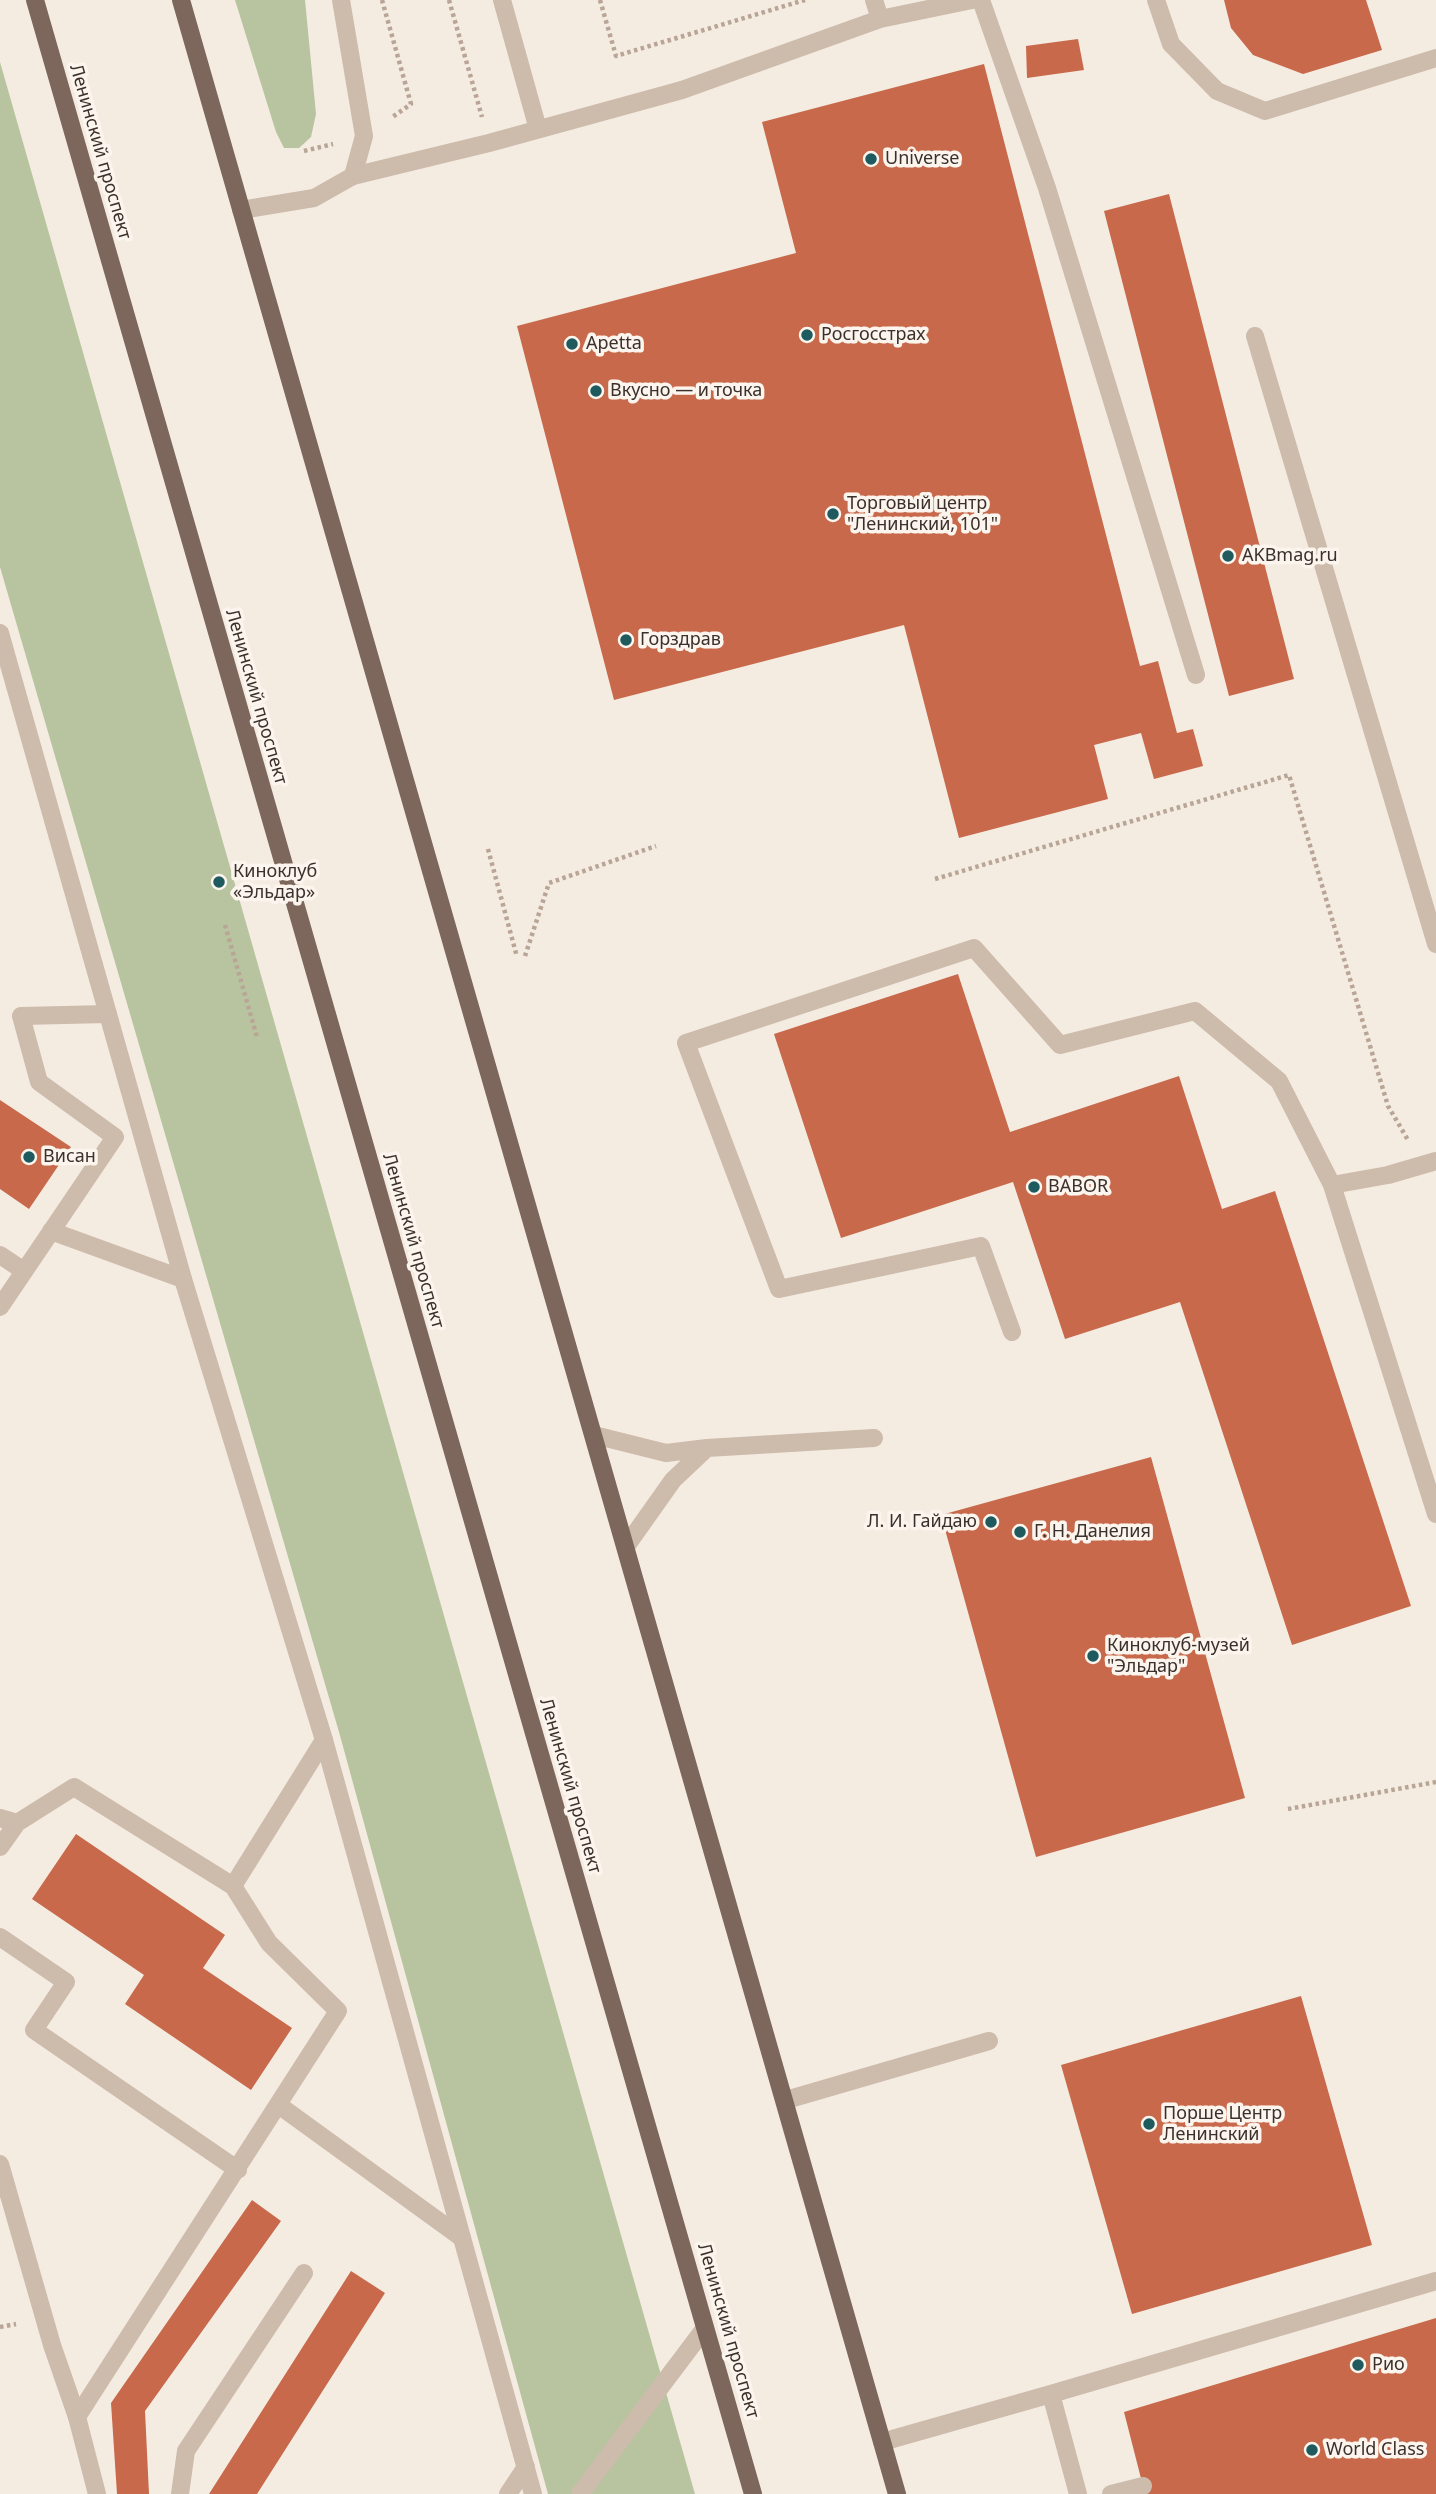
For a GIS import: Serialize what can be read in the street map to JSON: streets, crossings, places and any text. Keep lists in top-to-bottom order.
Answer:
{
  "streets": {
    "main road": ["Ленинский проспект"]
  },
  "places": [
    "Universe",
    "Росгосстрах",
    "Apetta",
    "Вкусно — и точка",
    "Торговый центр \"Ленинский, 101\"",
    "AKBmag.ru",
    "Горздрав",
    "Киноклуб «Эльдар»",
    "Висан",
    "BABOR",
    "Л. И. Гайдаю",
    "Г. Н. Данелия",
    "Киноклуб-музей \"Эльдар\"",
    "Порше Центр Ленинский",
    "Рио",
    "World Class"
  ]
}
